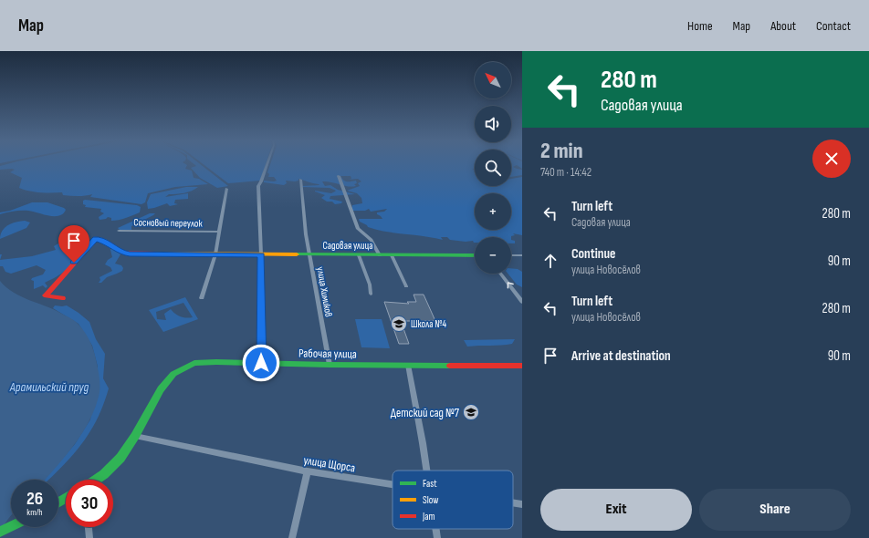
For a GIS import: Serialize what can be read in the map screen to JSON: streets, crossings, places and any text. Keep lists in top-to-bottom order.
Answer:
{
  "streets": {
    "street": [
      "Сосновый переулок",
      "Садовая улица",
      "улица Химиков",
      "Рабочая улица",
      "улица Щорса"
    ]
  },
  "crossings": [
    ["Садовая улица", "улица Химиков"],
    ["улица Химиков", "Рабочая улица"],
    ["Рабочая улица", "улица Щорса"]
  ],
  "water": ["Арамильский пруд"],
  "places": {
    "school or university": ["Школа №4", "Детский сад №7"]
  },
  "legend": ["Fast", "Slow", "Jam"],
  "north": "top left",
  "page": {
    "header": "Map",
    "nav": [
      "Home",
      "Map",
      "About",
      "Contact"
    ],
    "turn": ["280 m", "Садовая улица"],
    "map_buttons": ["+", "−"],
    "heading": ["2 min", "740 m · 14:42"],
    "list": [
      {
        "name": "Turn left",
        "note": "Садовая улица",
        "value": "280 m"
      },
      {
        "name": "Continue",
        "note": "улица Новосёлов",
        "value": "90 m"
      },
      {
        "name": "Turn left",
        "note": "улица Новосёлов",
        "value": "280 m"
      },
      {
        "name": "Arrive at destination",
        "value": "90 m"
      }
    ],
    "speed": "26 km/h",
    "limit": "30",
    "buttons": ["Exit", "Share"]
  }
}
